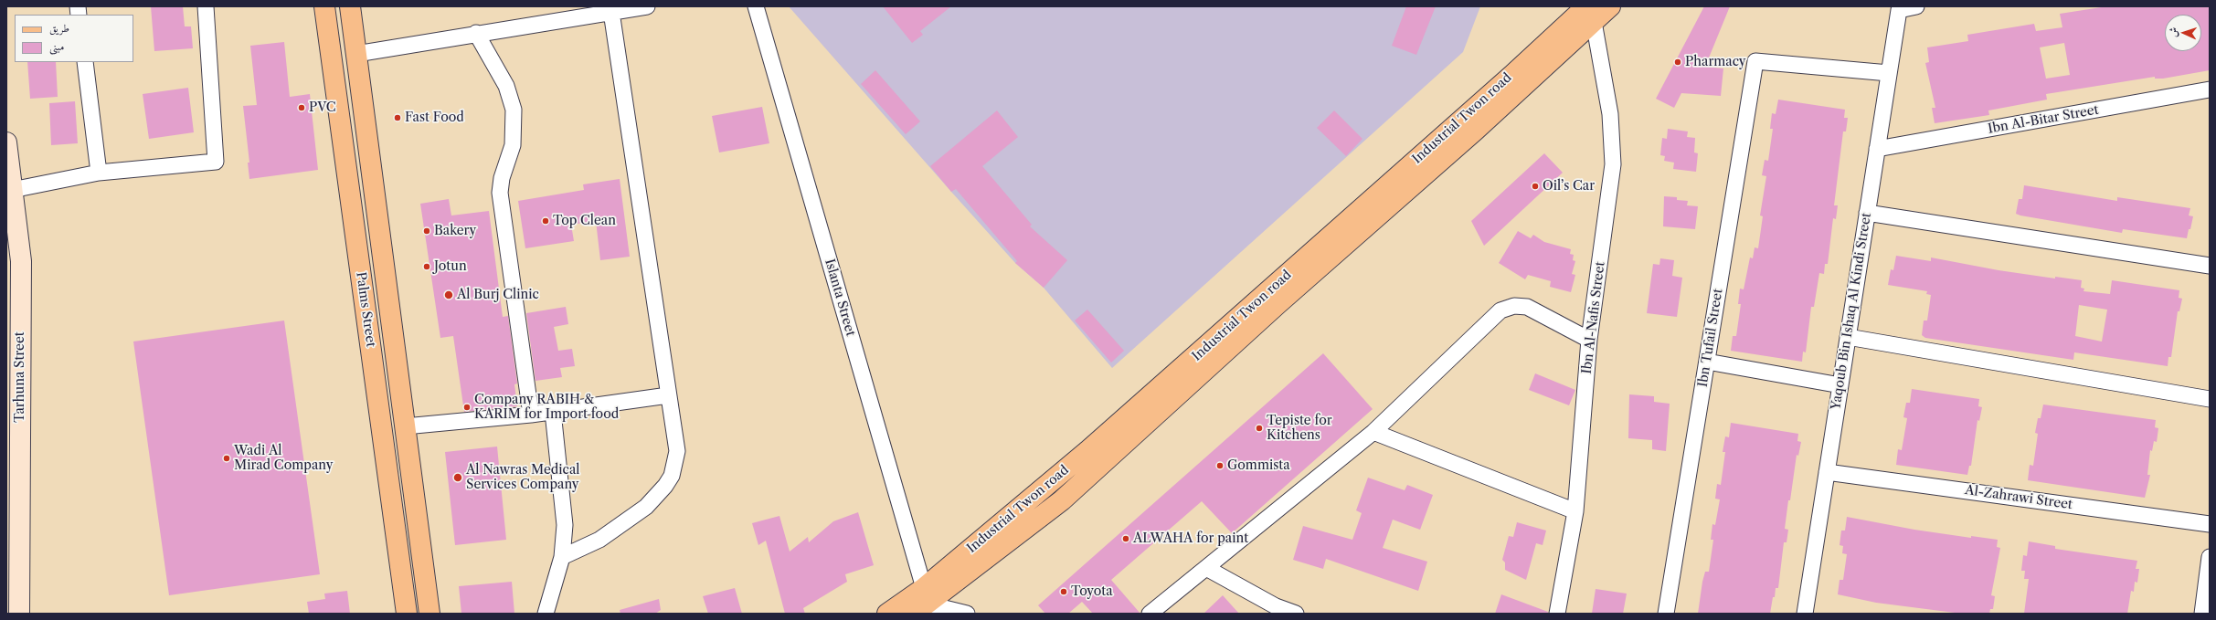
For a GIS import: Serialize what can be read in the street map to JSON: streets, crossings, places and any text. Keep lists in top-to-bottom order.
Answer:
{
  "streets": {
    "main road": ["Industrial Twon road", "Palms Street", "Tarhuna Street"],
    "street": [
      "Ibn Al-Bitar Street",
      "Islanta Street",
      "Yaqoub Bin Ishaq Al Kindi Street",
      "Ibn Al-Nafis Street",
      "Ibn Tufail Street",
      "Al-Zahrawi Street"
    ]
  },
  "crossings": [
    ["Industrial Twon road", "Islanta Street"],
    ["Industrial Twon road", "Ibn Al-Nafis Street"],
    ["Ibn Al-Bitar Street", "Yaqoub Bin Ishaq Al Kindi Street"],
    ["Yaqoub Bin Ishaq Al Kindi Street", "Ibn Tufail Street"],
    ["Yaqoub Bin Ishaq Al Kindi Street", "Al-Zahrawi Street"]
  ],
  "places": [
    "Pharmacy",
    "PVC",
    "Fast Food",
    "Oil’s Car",
    "Top Clean",
    "Bakery",
    "Jotun",
    "Al Burj Clinic",
    "Company RABIH & KARIM for Import food",
    "Tepiste for Kitchens",
    "Wadi Al Mirad Company",
    "Gommista",
    "Al Nawras Medical Services Company",
    "ALWAHA for paint",
    "Toyota"
  ],
  "legend": ["طريق", "مبنى"],
  "north": "left"
}
